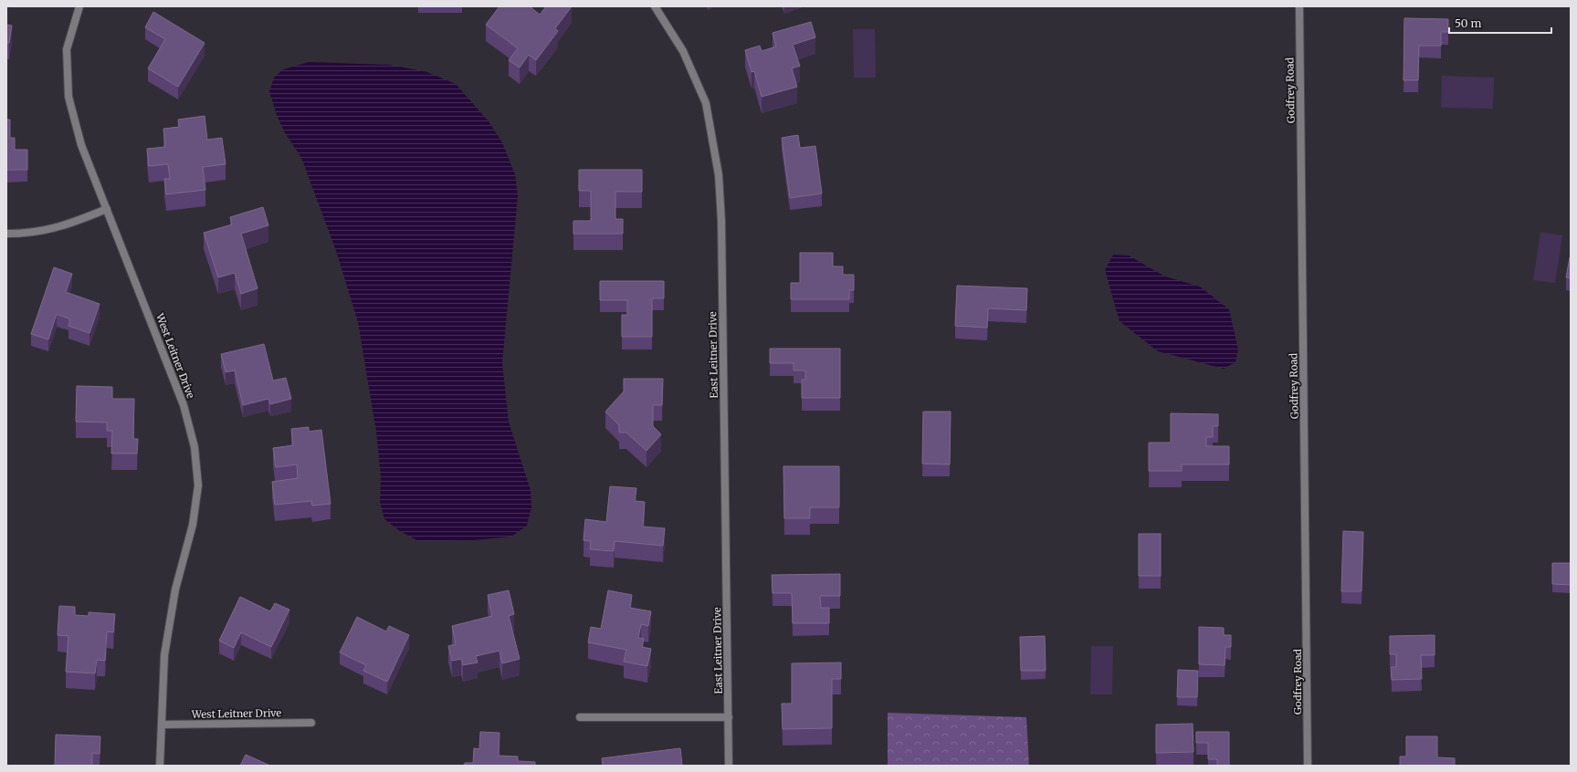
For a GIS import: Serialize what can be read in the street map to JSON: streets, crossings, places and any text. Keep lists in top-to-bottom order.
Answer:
{
  "streets": {
    "street": ["Godfrey Road", "East Leitner Drive", "West Leitner Drive"]
  },
  "scale_bar": "50 m"
}
